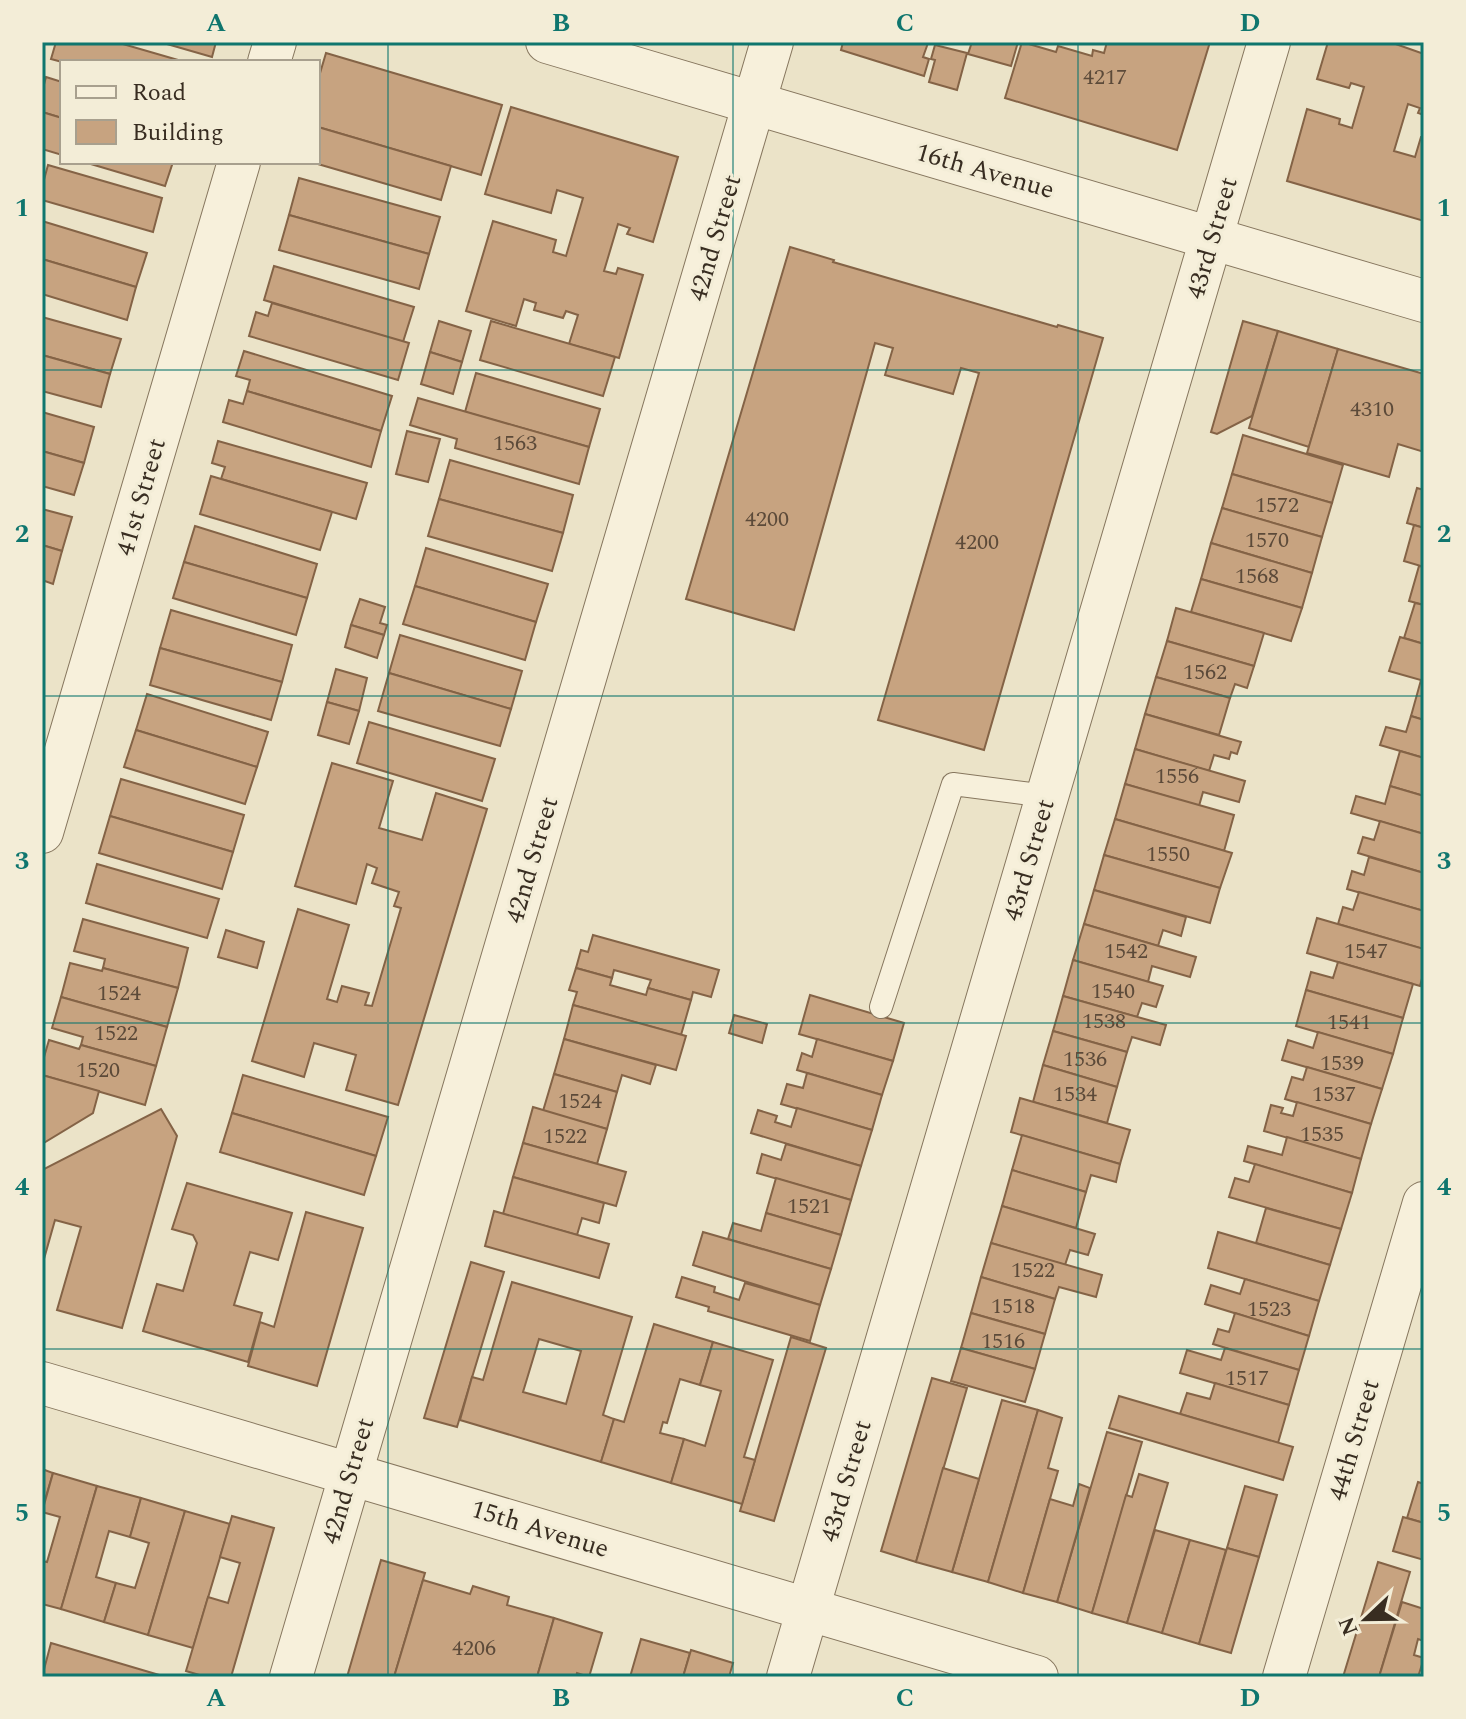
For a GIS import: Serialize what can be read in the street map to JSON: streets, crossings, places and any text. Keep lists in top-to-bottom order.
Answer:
{
  "streets": {
    "street": [
      "16th Avenue",
      "42nd Street",
      "43rd Street",
      "41st Street",
      "44th Street",
      "15th Avenue"
    ]
  },
  "crossings": [
    ["16th Avenue", "42nd Street"],
    ["16th Avenue", "43rd Street"],
    ["42nd Street", "15th Avenue"],
    ["43rd Street", "15th Avenue"]
  ],
  "house_numbers": [
    "4217",
    "4310",
    "1563",
    "1572",
    "4200",
    "1570",
    "4200",
    "1568",
    "1562",
    "1556",
    "1550",
    "1542",
    "1547",
    "1540",
    "1524",
    "1538",
    "1541",
    "1522",
    "1536",
    "1539",
    "1520",
    "1534",
    "1537",
    "1524",
    "1535",
    "1522",
    "1521",
    "1522",
    "1518",
    "1523",
    "1516",
    "1517",
    "4206"
  ],
  "legend": ["Road", "Building"],
  "north": "left",
  "grid": {
    "columns": [
      "A",
      "B",
      "C",
      "D"
    ],
    "rows": [
      "1",
      "2",
      "3",
      "4",
      "5"
    ]
  }
}
